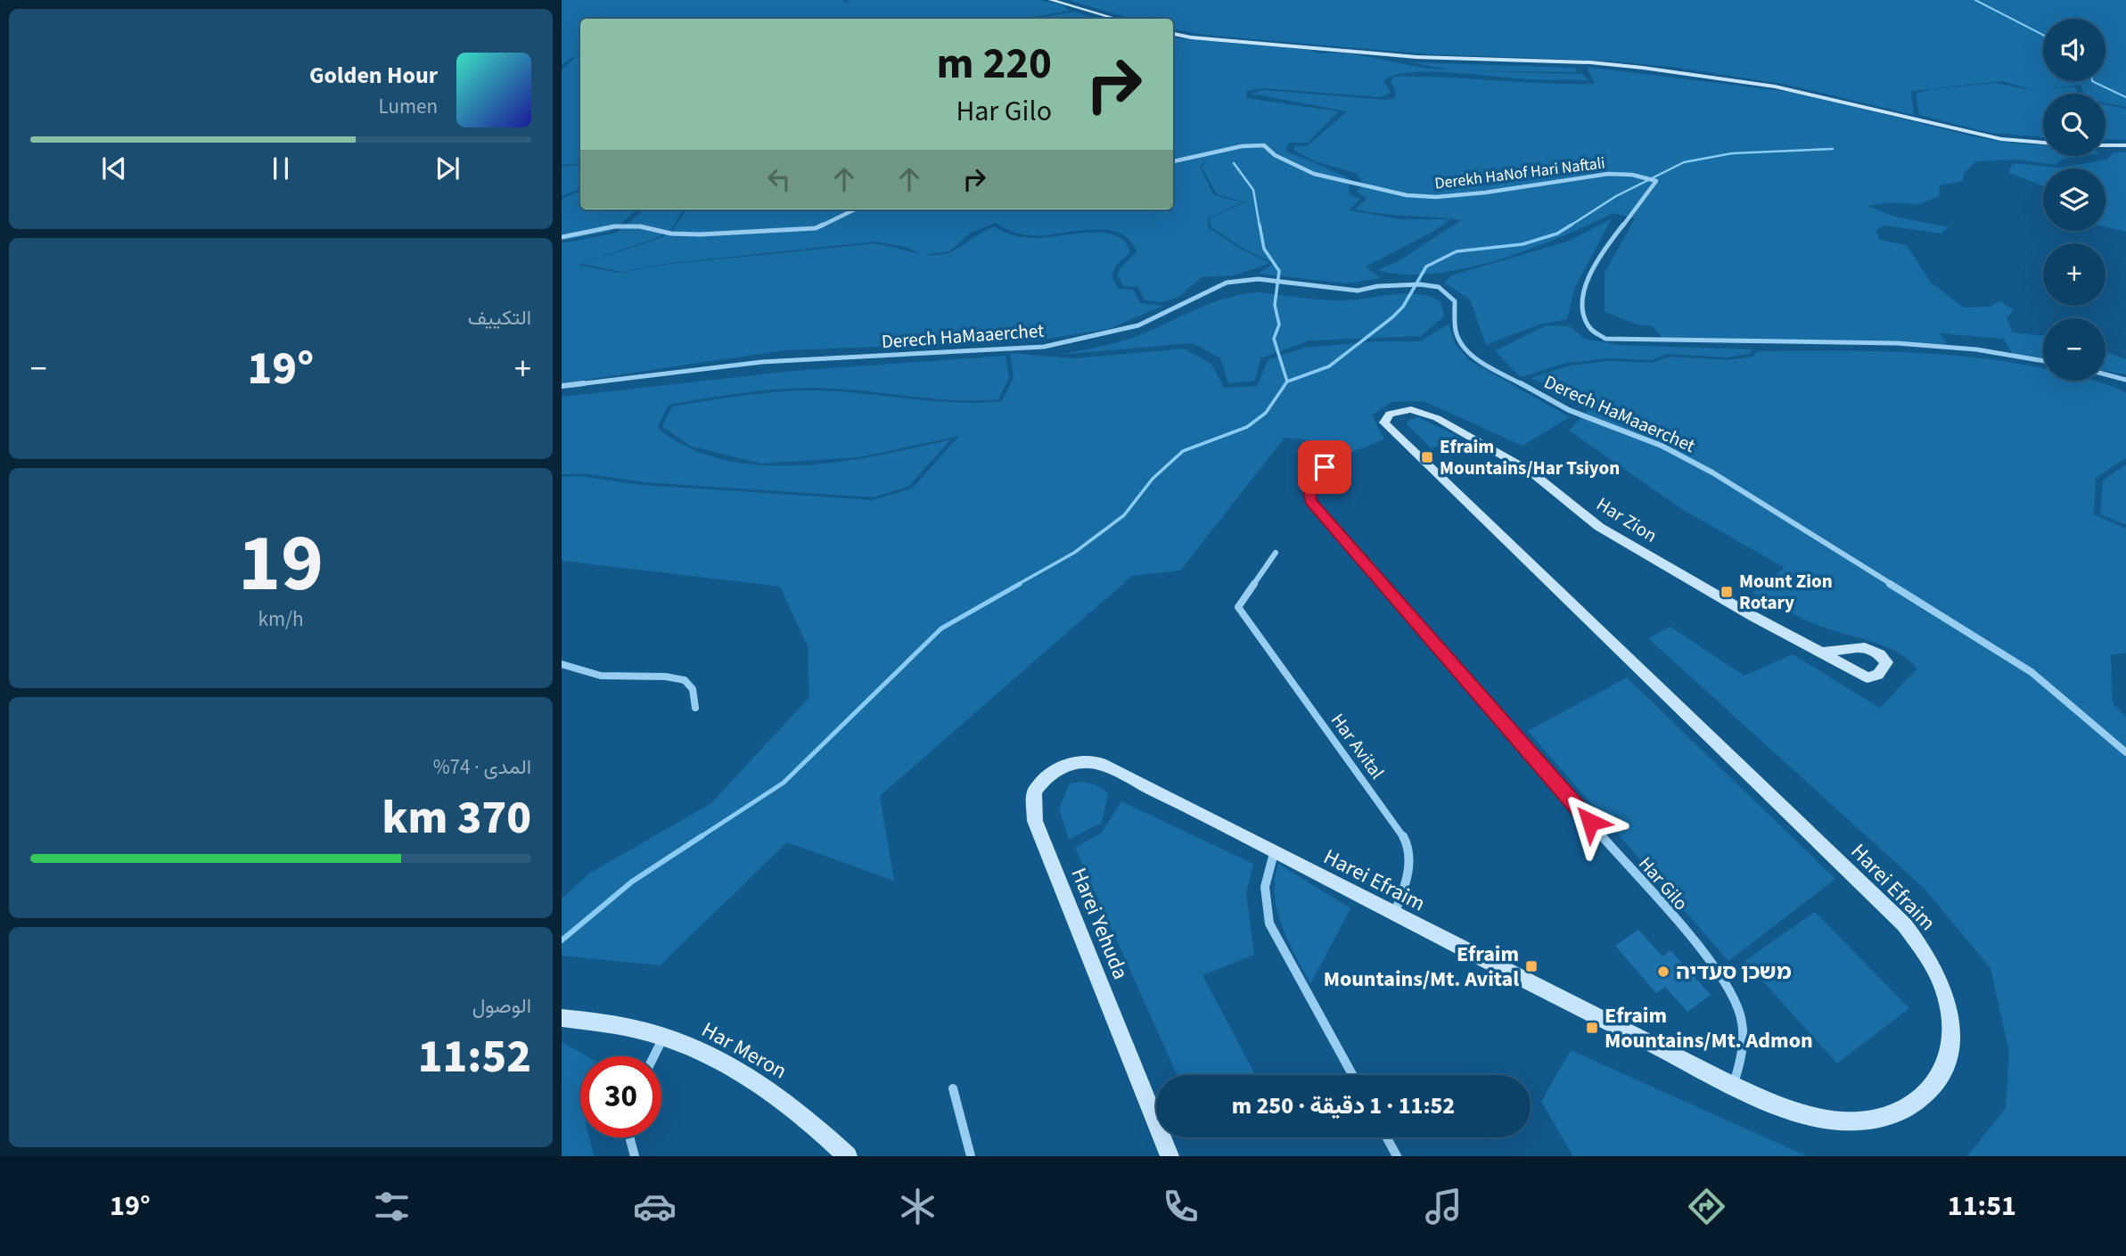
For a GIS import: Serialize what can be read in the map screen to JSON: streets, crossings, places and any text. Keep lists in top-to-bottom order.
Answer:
{
  "streets": {
    "street": [
      "Derekh HaNof Hari Naftali",
      "Derech HaMaaerchet",
      "Har Zion",
      "Har Avital",
      "Harei Efraim",
      "Har Gilo",
      "Harei Yehuda",
      "Har Meron"
    ]
  },
  "crossings": [
    ["Har Zion", "Harei Efraim"],
    ["Har Avital", "Harei Efraim"],
    ["Harei Efraim", "Har Gilo"],
    ["Harei Efraim", "Harei Yehuda"]
  ],
  "places": {
    "transit": [
      "Efraim Mountains/Har Tsiyon",
      "Mount Zion Rotary",
      "Efraim Mountains/Mt. Avital",
      "Efraim Mountains/Mt. Admon"
    ],
    "other": ["משכן סעדיה"]
  },
  "page": {
    "map_buttons": ["+", "−"],
    "turn": ["220 m", "Har Gilo"],
    "song": ["Golden Hour", "Lumen"],
    "tile": [
      "التكييف",
      ["19", "km/h"],
      ["المدى · 74%", "370 km"],
      ["الوصول", "11:52"]
    ],
    "heat": ["−", "19°", "+"],
    "limit": "30",
    "trip": "11:52 · 1 دقيقة · 250 m",
    "tabs": ["11:51", "19°"]
  }
}
